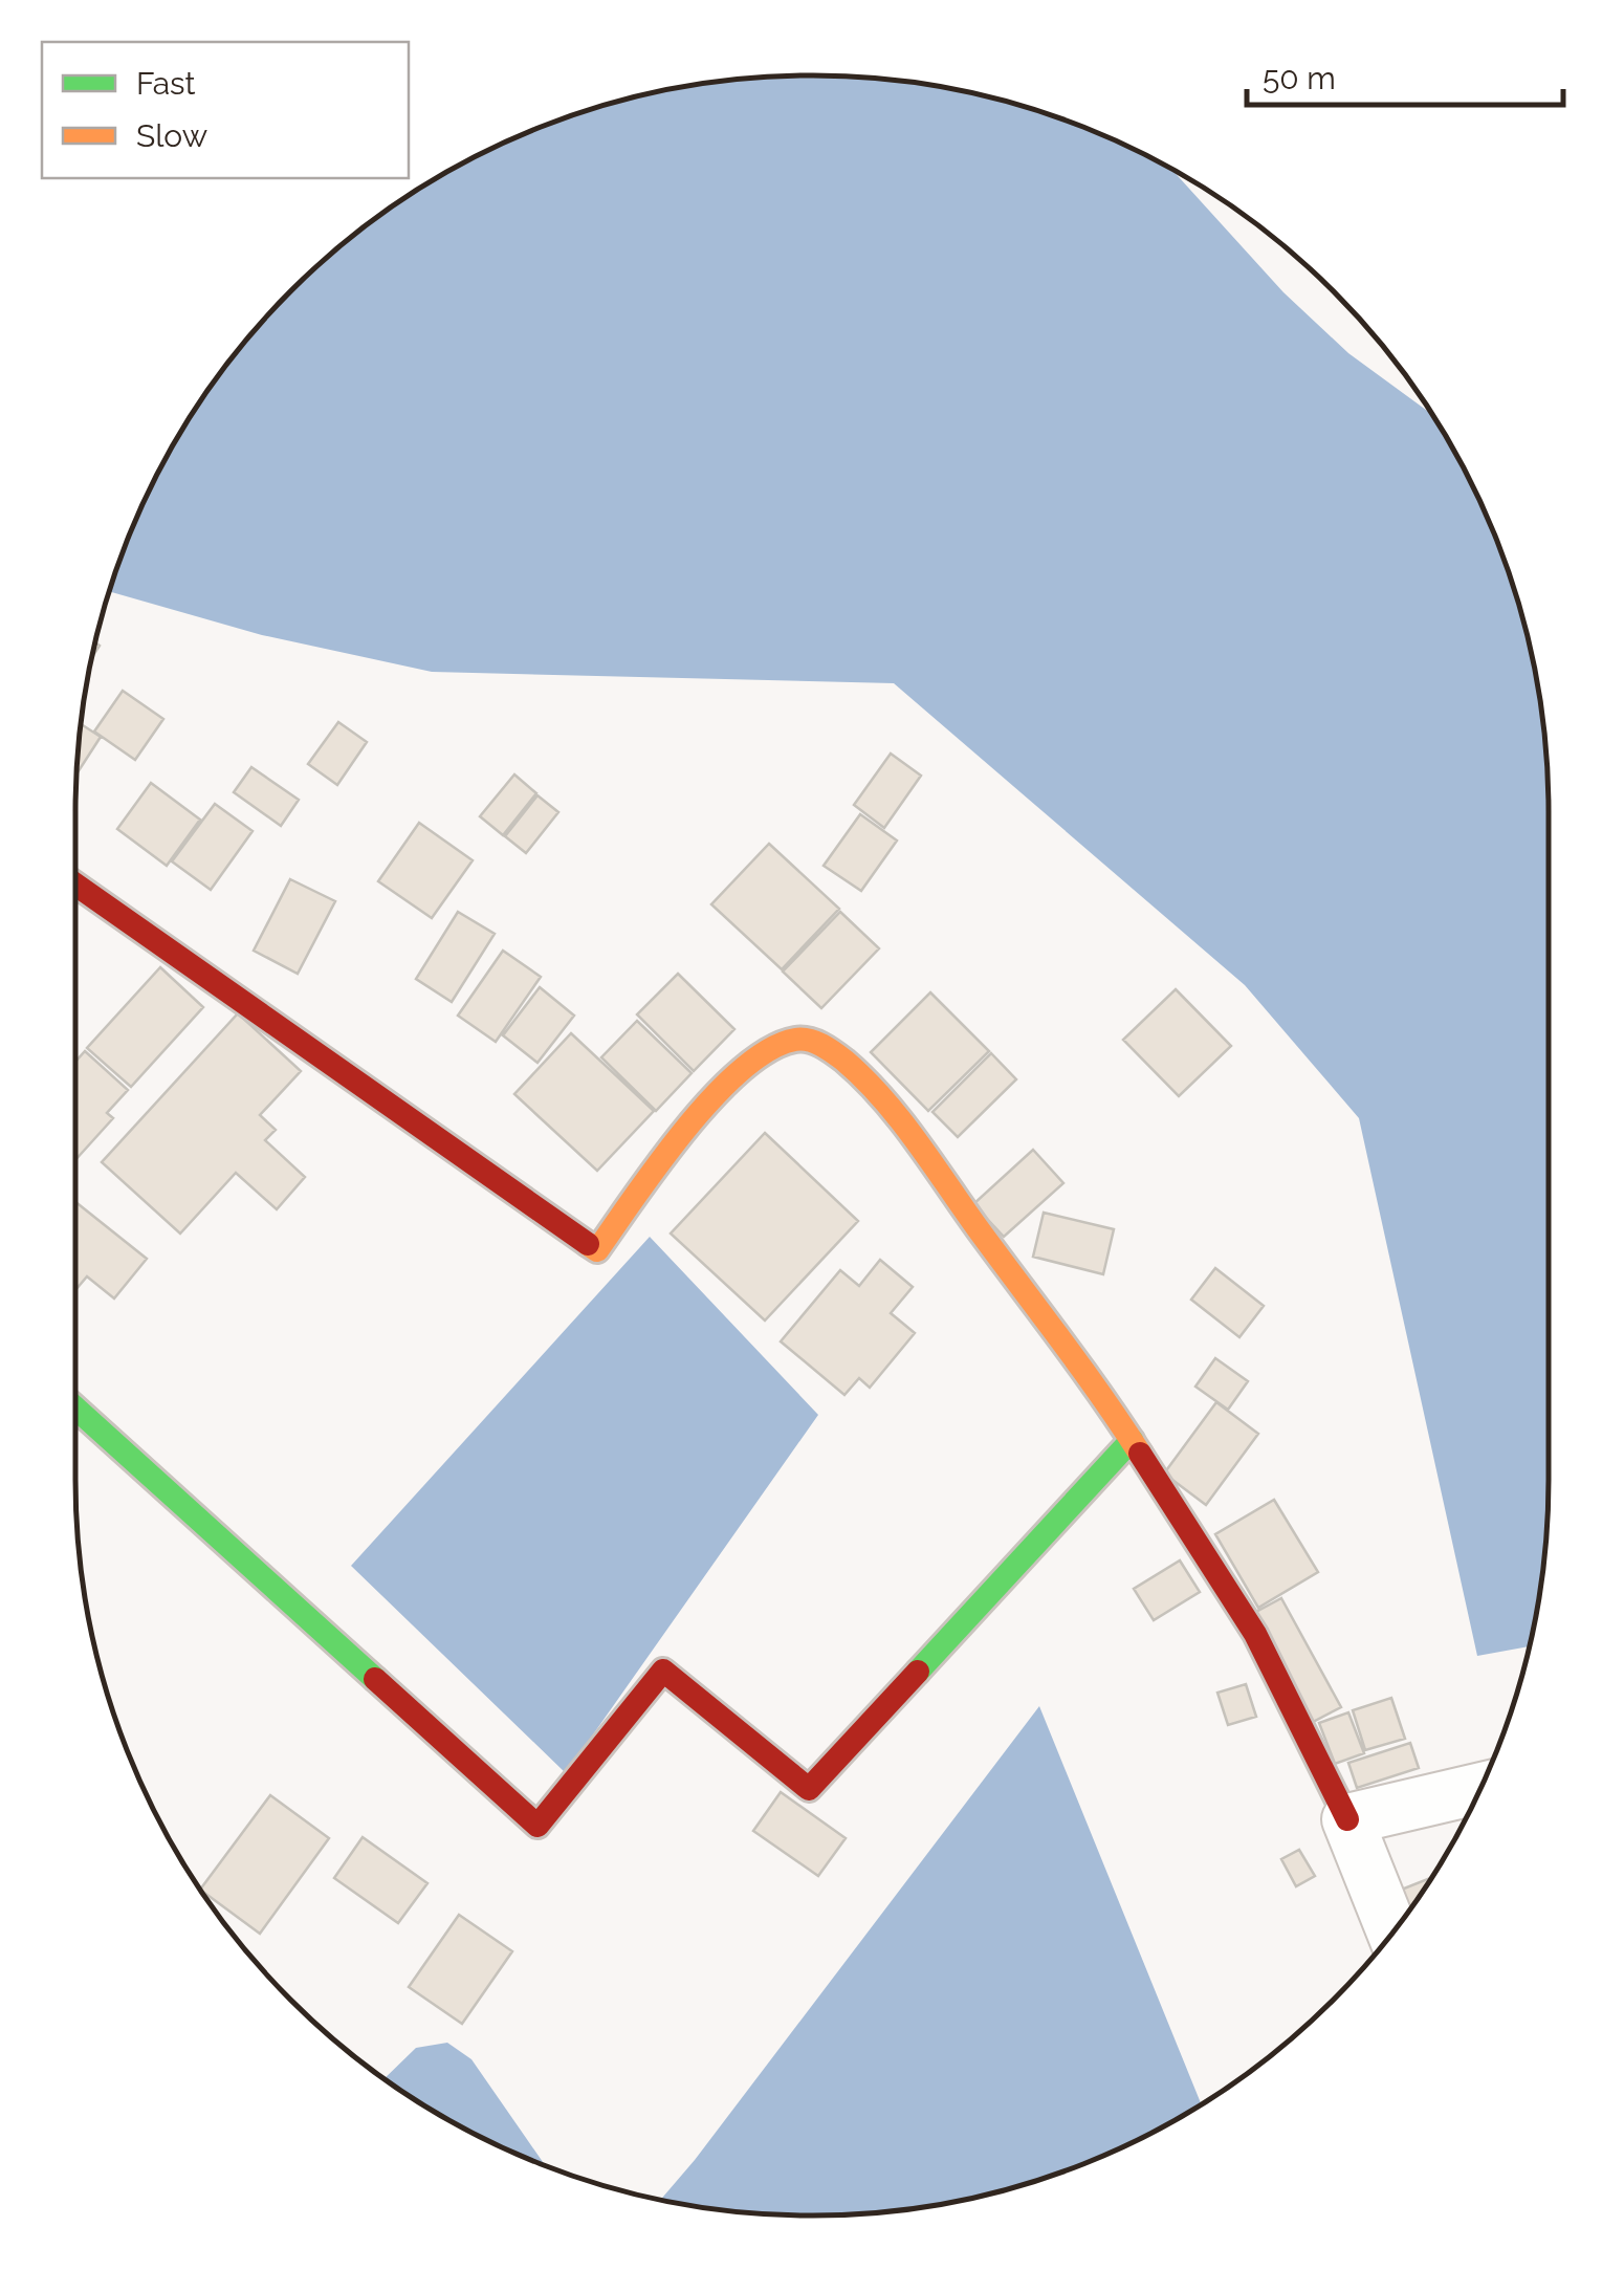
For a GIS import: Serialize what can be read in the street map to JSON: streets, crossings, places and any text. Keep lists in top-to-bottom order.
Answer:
{
  "legend": ["Fast", "Slow"],
  "scale_bar": "50 m"
}
